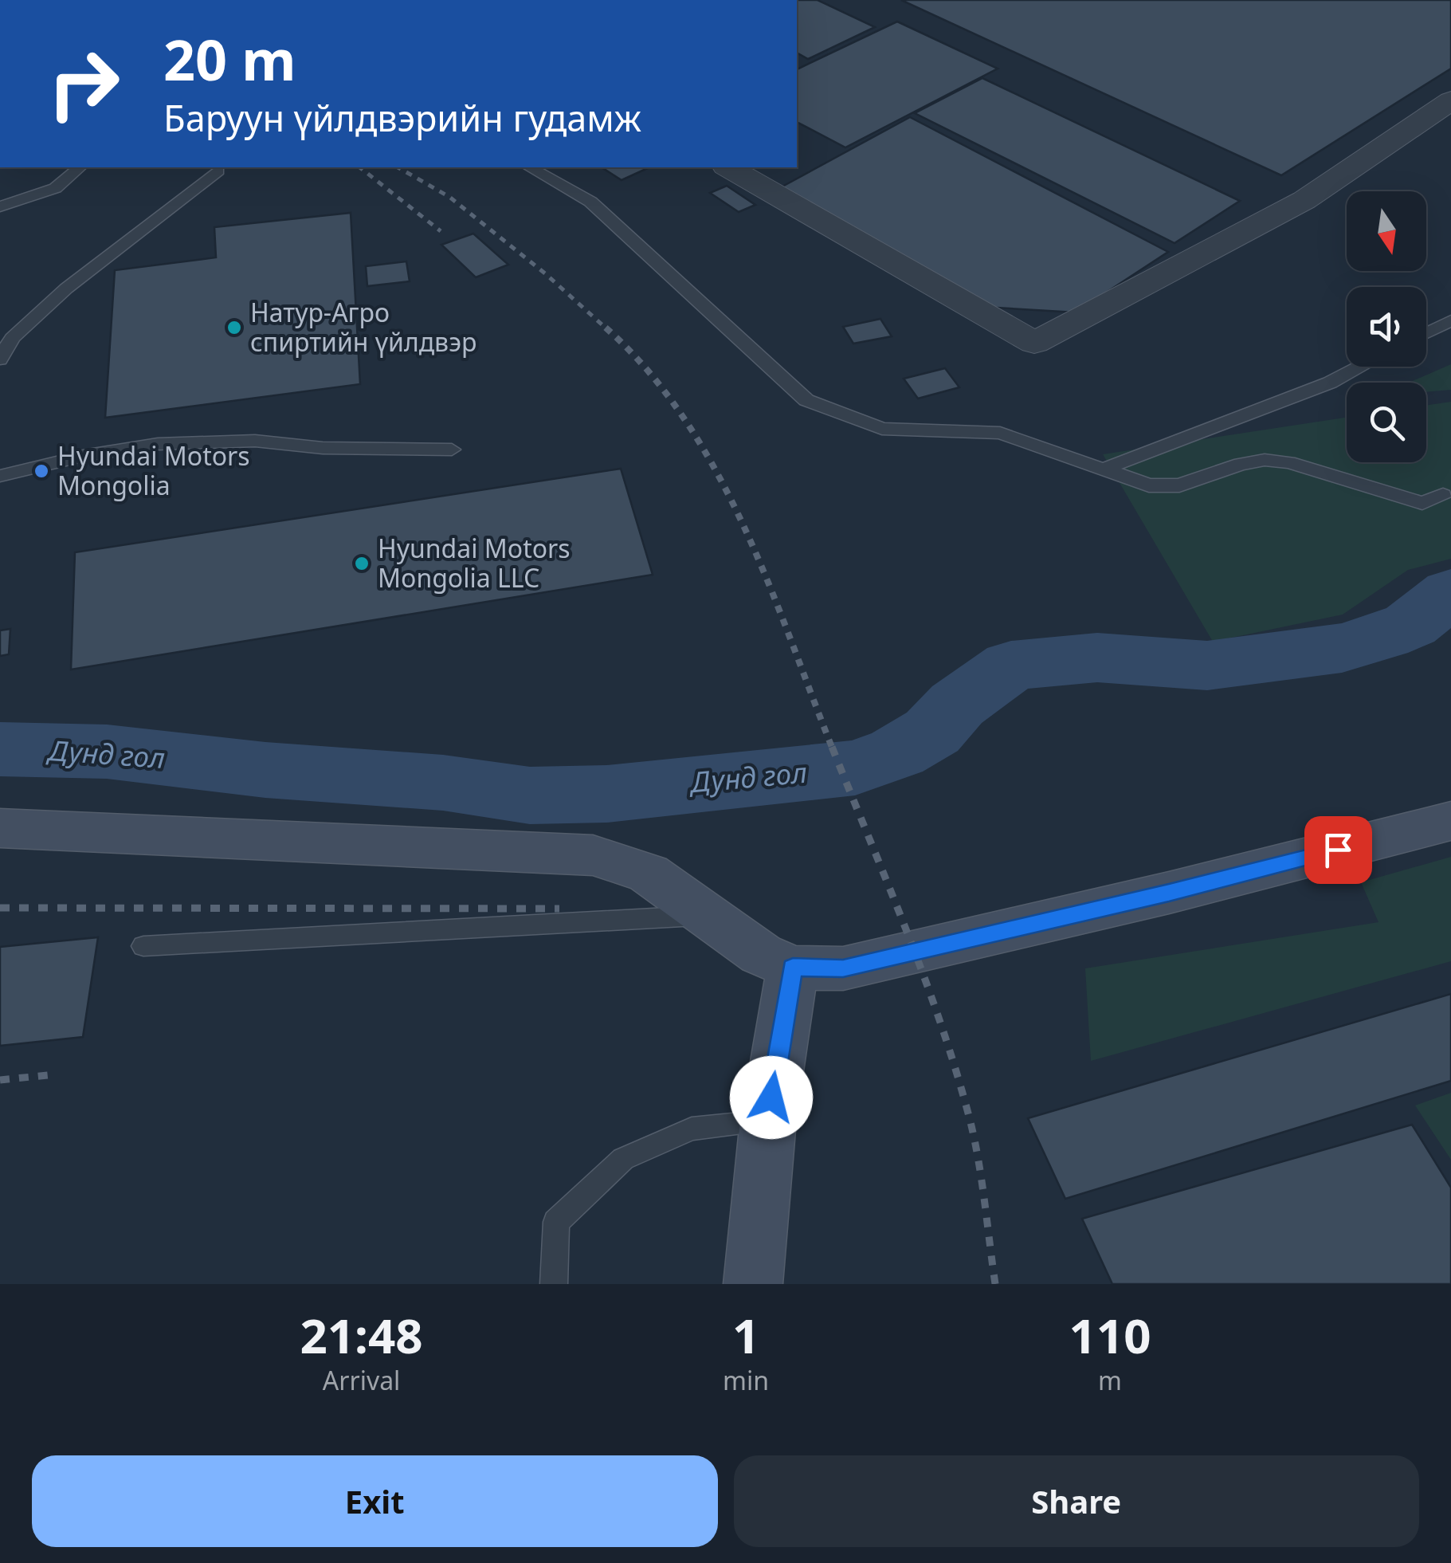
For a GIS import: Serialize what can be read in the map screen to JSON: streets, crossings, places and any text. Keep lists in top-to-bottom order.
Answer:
{
  "water": ["Дунд гол"],
  "places": ["Натур-Агро спиртийн үйлдвэр", "Hyundai Motors Mongolia", "Hyundai Motors Mongolia LLC"],
  "north": "bottom",
  "page": {
    "turn": ["20 m", "Баруун үйлдвэрийн гудамж"],
    "eta": [
      "21:48",
      "Arrival",
      "1",
      "min",
      "110",
      "m"
    ],
    "buttons": ["Exit", "Share"]
  }
}
